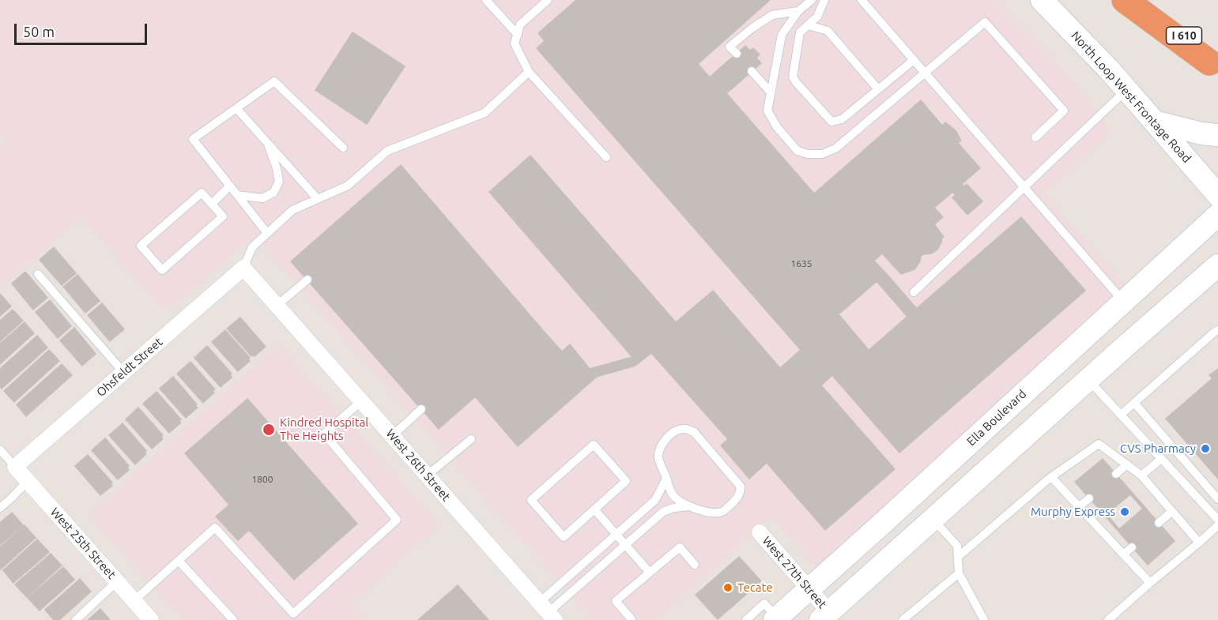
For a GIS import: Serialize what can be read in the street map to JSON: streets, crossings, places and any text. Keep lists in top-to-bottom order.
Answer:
{
  "streets": {
    "highway": ["I 610"],
    "main road": ["North Loop West Frontage Road", "Ella Boulevard"],
    "street": [
      "Ohsfeldt Street",
      "West 26th Street",
      "West 25th Street",
      "West 27th Street"
    ]
  },
  "crossings": [
    ["Ohsfeldt Street", "West 26th Street"],
    ["Ohsfeldt Street", "West 25th Street"],
    ["Ella Boulevard", "West 27th Street"]
  ],
  "places": [
    "Kindred Hospital The Heights",
    "CVS Pharmacy",
    "Murphy Express",
    "Tecate"
  ],
  "house_numbers": ["1635", "1800"],
  "scale_bar": "50 m"
}
